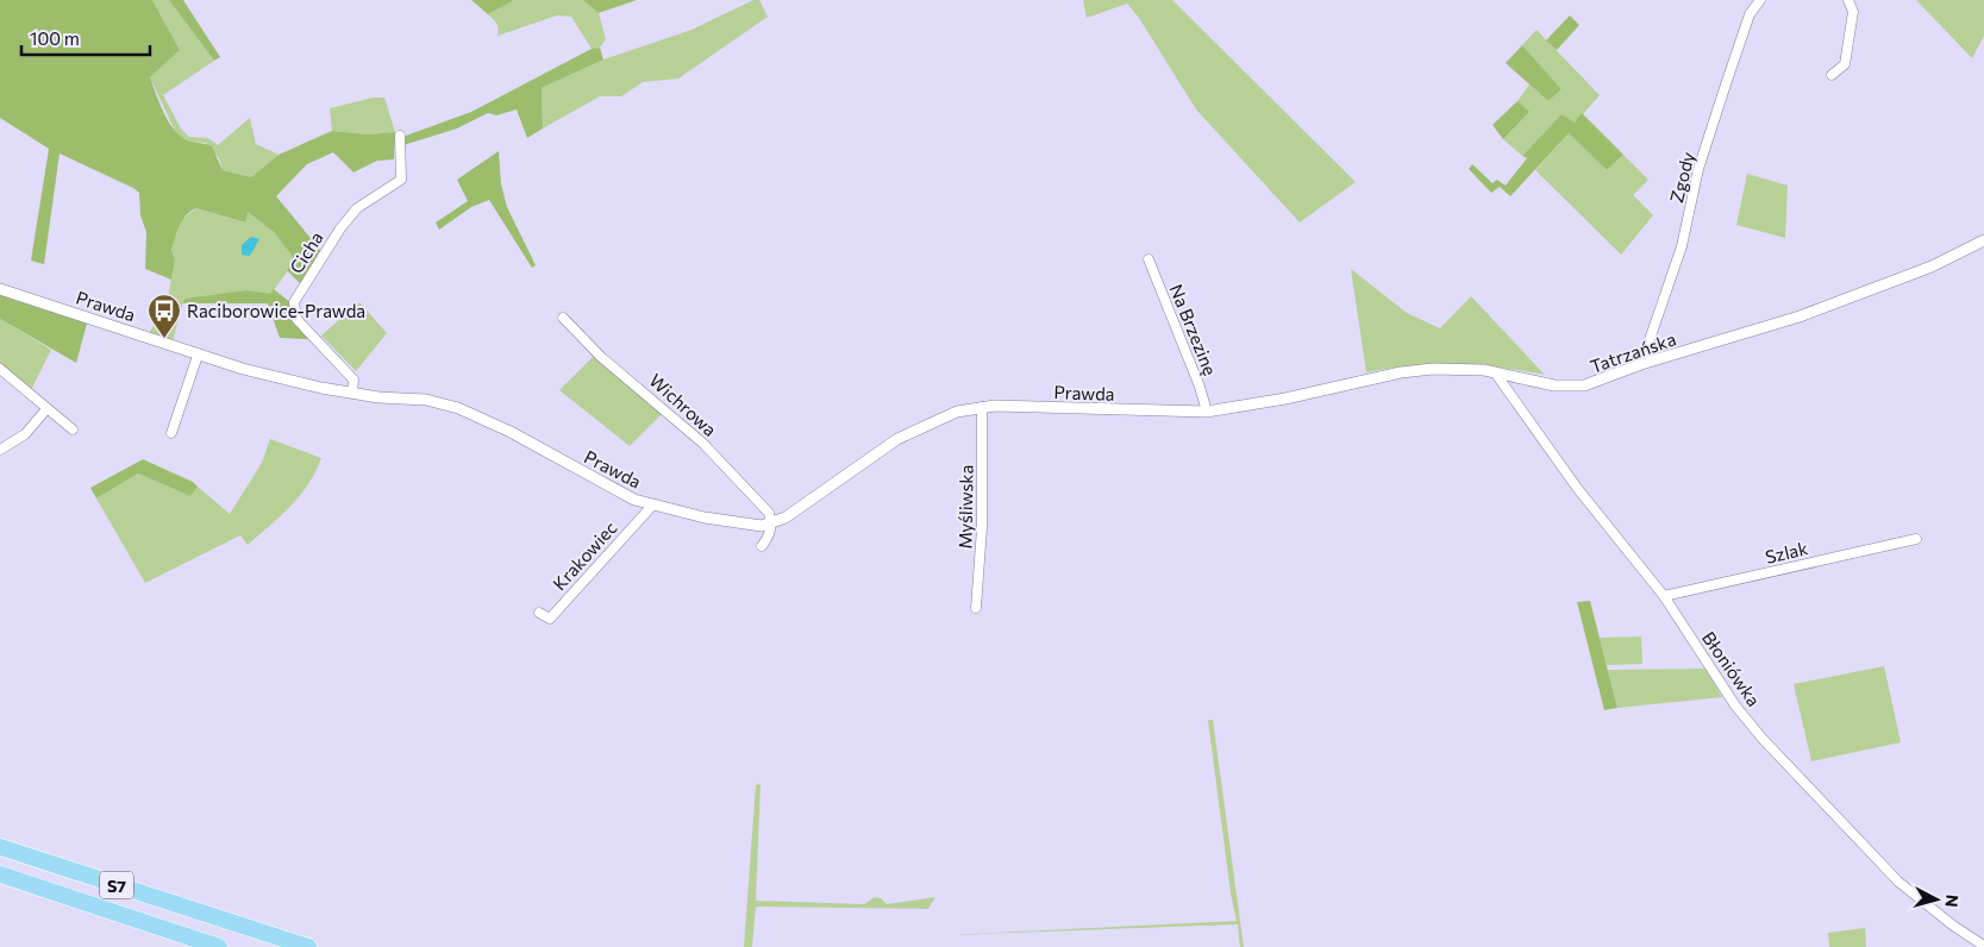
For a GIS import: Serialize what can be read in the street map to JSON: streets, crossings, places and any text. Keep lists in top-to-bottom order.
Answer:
{
  "streets": {
    "highway": ["S7"],
    "street": [
      "Zgody",
      "Cicha",
      "Prawda",
      "Na Brzezinę",
      "Tatrzańska",
      "Wichrowa",
      "Myśliwska",
      "Szlak",
      "Krakowiec",
      "Błoniówka"
    ]
  },
  "crossings": [
    ["Zgody", "Tatrzańska"],
    ["Cicha", "Prawda"],
    ["Prawda", "Na Brzezinę"],
    ["Prawda", "Tatrzańska"],
    ["Prawda", "Wichrowa"],
    ["Prawda", "Myśliwska"],
    ["Prawda", "Krakowiec"],
    ["Na Brzezinę", "Tatrzańska"],
    ["Tatrzańska", "Błoniówka"],
    ["Szlak", "Błoniówka"]
  ],
  "places": {
    "bus stop": ["Raciborowice-Prawda"]
  },
  "scale_bar": "100 m",
  "north": "right"
}
